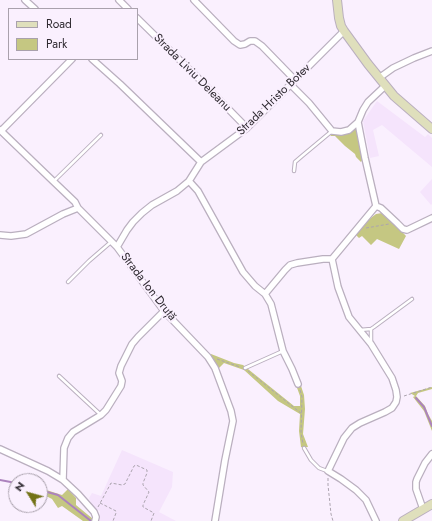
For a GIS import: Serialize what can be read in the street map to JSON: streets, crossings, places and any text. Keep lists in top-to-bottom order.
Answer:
{
  "streets": {
    "street": ["Strada Liviu Deleanu", "Strada Hristo Botev", "Strada Ion Druță"]
  },
  "crossings": [
    ["Strada Liviu Deleanu", "Strada Hristo Botev"],
    ["Strada Hristo Botev", "Strada Ion Druță"]
  ],
  "legend": ["Road", "Park"],
  "north": "top left"
}
